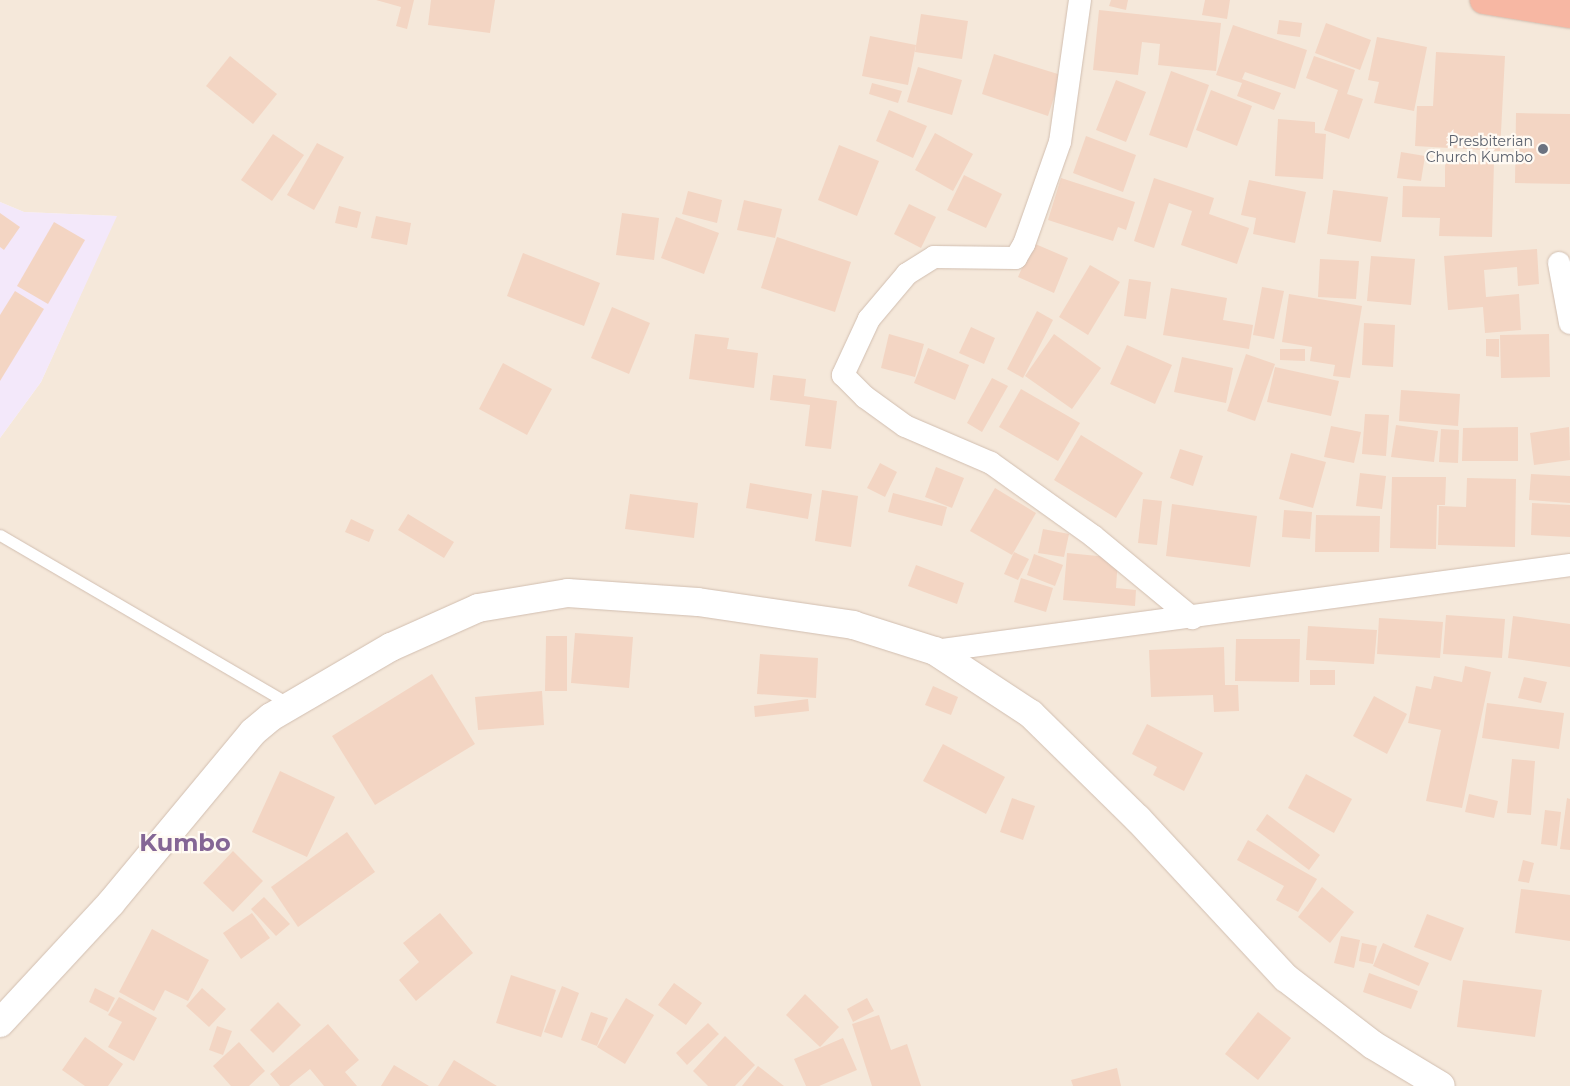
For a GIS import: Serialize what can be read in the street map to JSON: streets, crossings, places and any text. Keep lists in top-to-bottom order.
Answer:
{
  "districts": ["Kumbo"],
  "places": ["Presbiterian Church Kumbo"]
}
